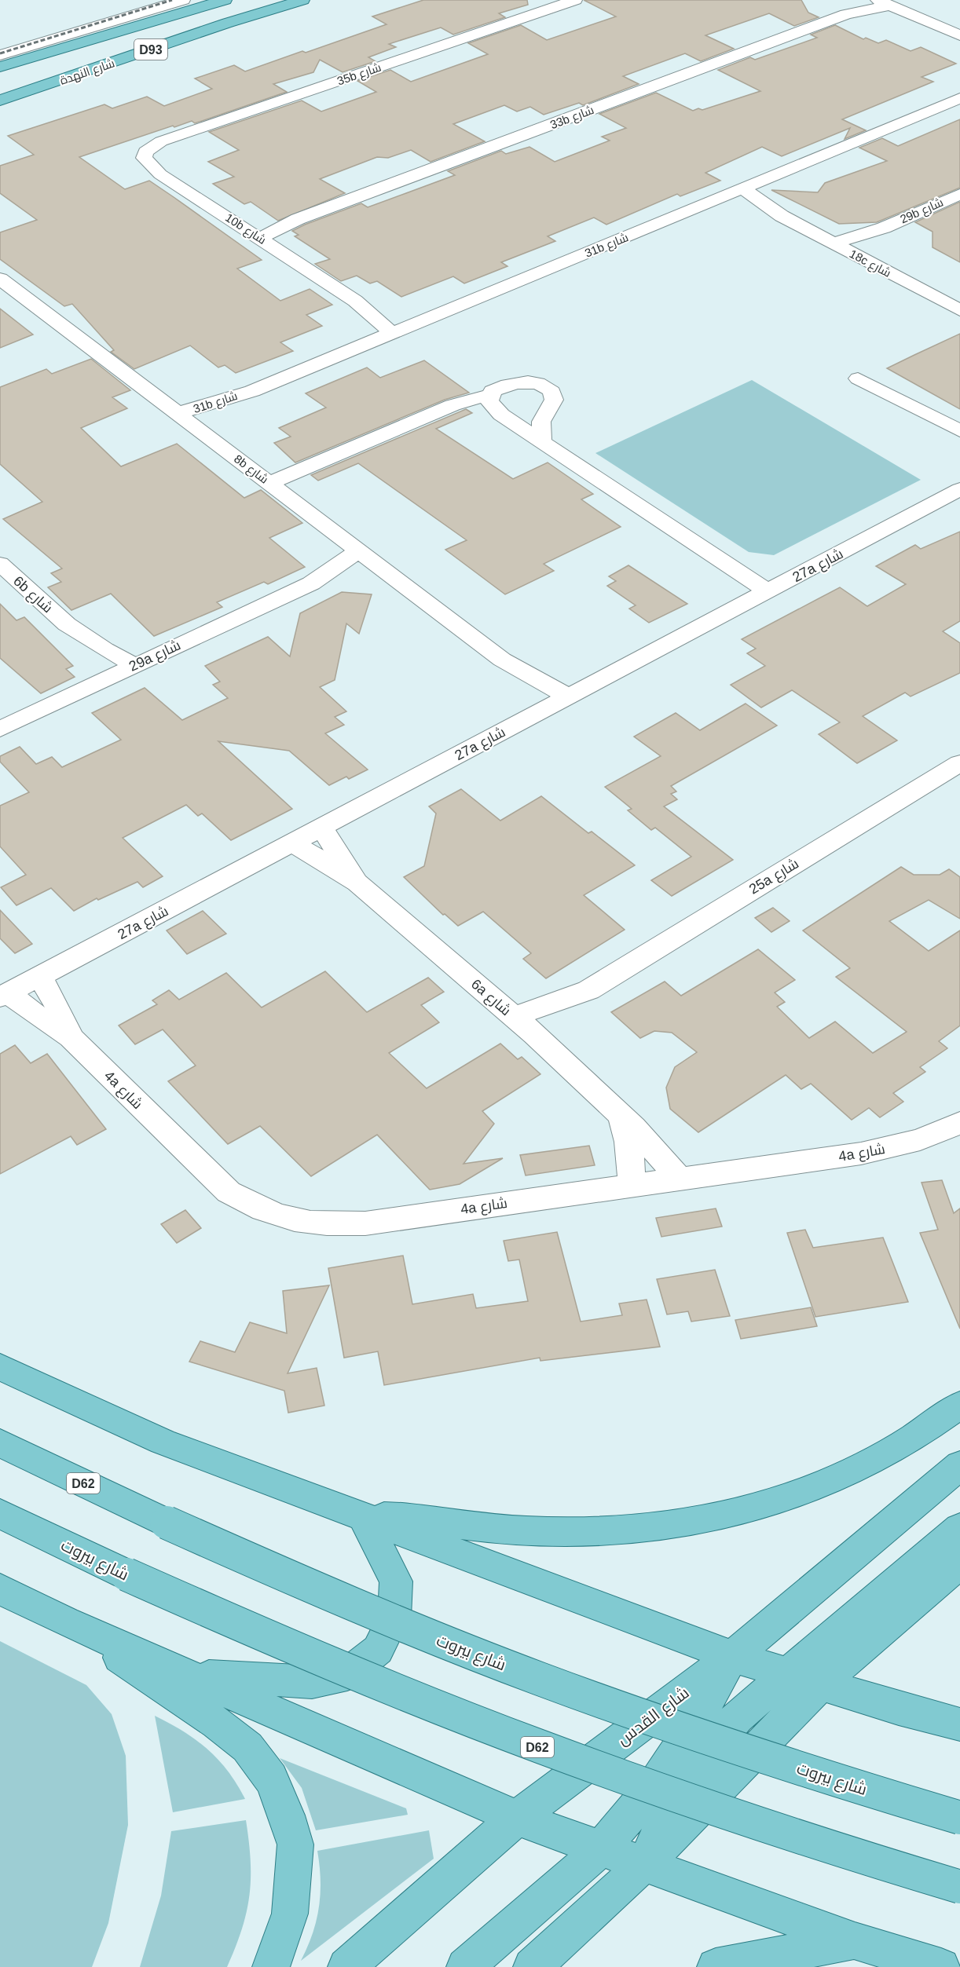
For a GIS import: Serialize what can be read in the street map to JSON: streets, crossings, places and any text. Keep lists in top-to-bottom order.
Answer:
{
  "streets": {
    "main road": [
      "D93",
      "شارع النهدة",
      "D62",
      "شارع بيروت",
      "شارع القدس"
    ],
    "street": [
      "35b شارع",
      "33b شارع",
      "29b شارع",
      "10b شارع",
      "31b شارع",
      "18c شارع",
      "8b شارع",
      "27a شارع",
      "6b شارع",
      "29a شارع",
      "25a شارع",
      "6a شارع",
      "4a شارع"
    ]
  },
  "crossings": [
    ["35b شارع", "10b شارع"],
    ["33b شارع", "10b شارع"],
    ["29b شارع", "18c شارع"],
    ["10b شارع", "31b شارع"],
    ["31b شارع", "18c شارع"],
    ["31b شارع", "8b شارع"],
    ["8b شارع", "27a شارع"],
    ["8b شارع", "29a شارع"],
    ["27a شارع", "6a شارع"],
    ["27a شارع", "4a شارع"],
    ["6b شارع", "29a شارع"],
    ["25a شارع", "6a شارع"],
    ["6a شارع", "4a شارع"]
  ]
}
